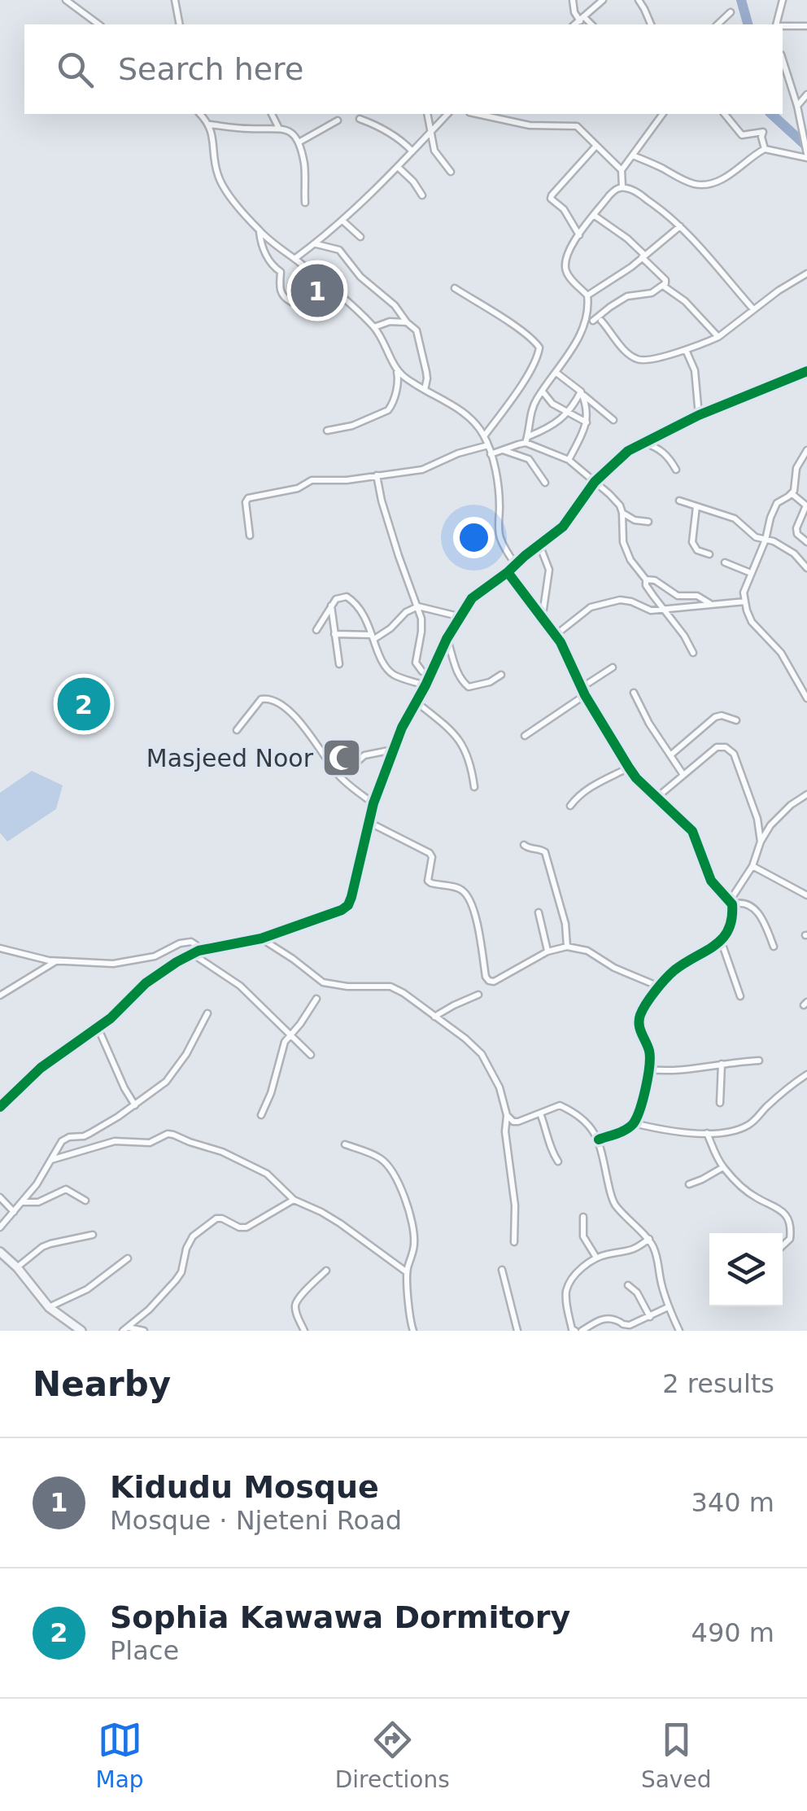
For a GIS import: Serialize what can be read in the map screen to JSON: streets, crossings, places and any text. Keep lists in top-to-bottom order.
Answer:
{
  "places": {
    "mosque": ["Masjeed Noor"]
  },
  "page": {
    "search": "Search here",
    "pins": ["1", "2"],
    "heading": ["Nearby", "2 results"],
    "list": [
      {
        "mark": "1",
        "name": "Kidudu Mosque",
        "note": "Mosque · Njeteni Road",
        "value": "340 m"
      },
      {
        "mark": "2",
        "name": "Sophia Kawawa Dormitory",
        "note": "Place",
        "value": "490 m"
      }
    ],
    "nav": ["Map", "Directions", "Saved"]
  }
}
